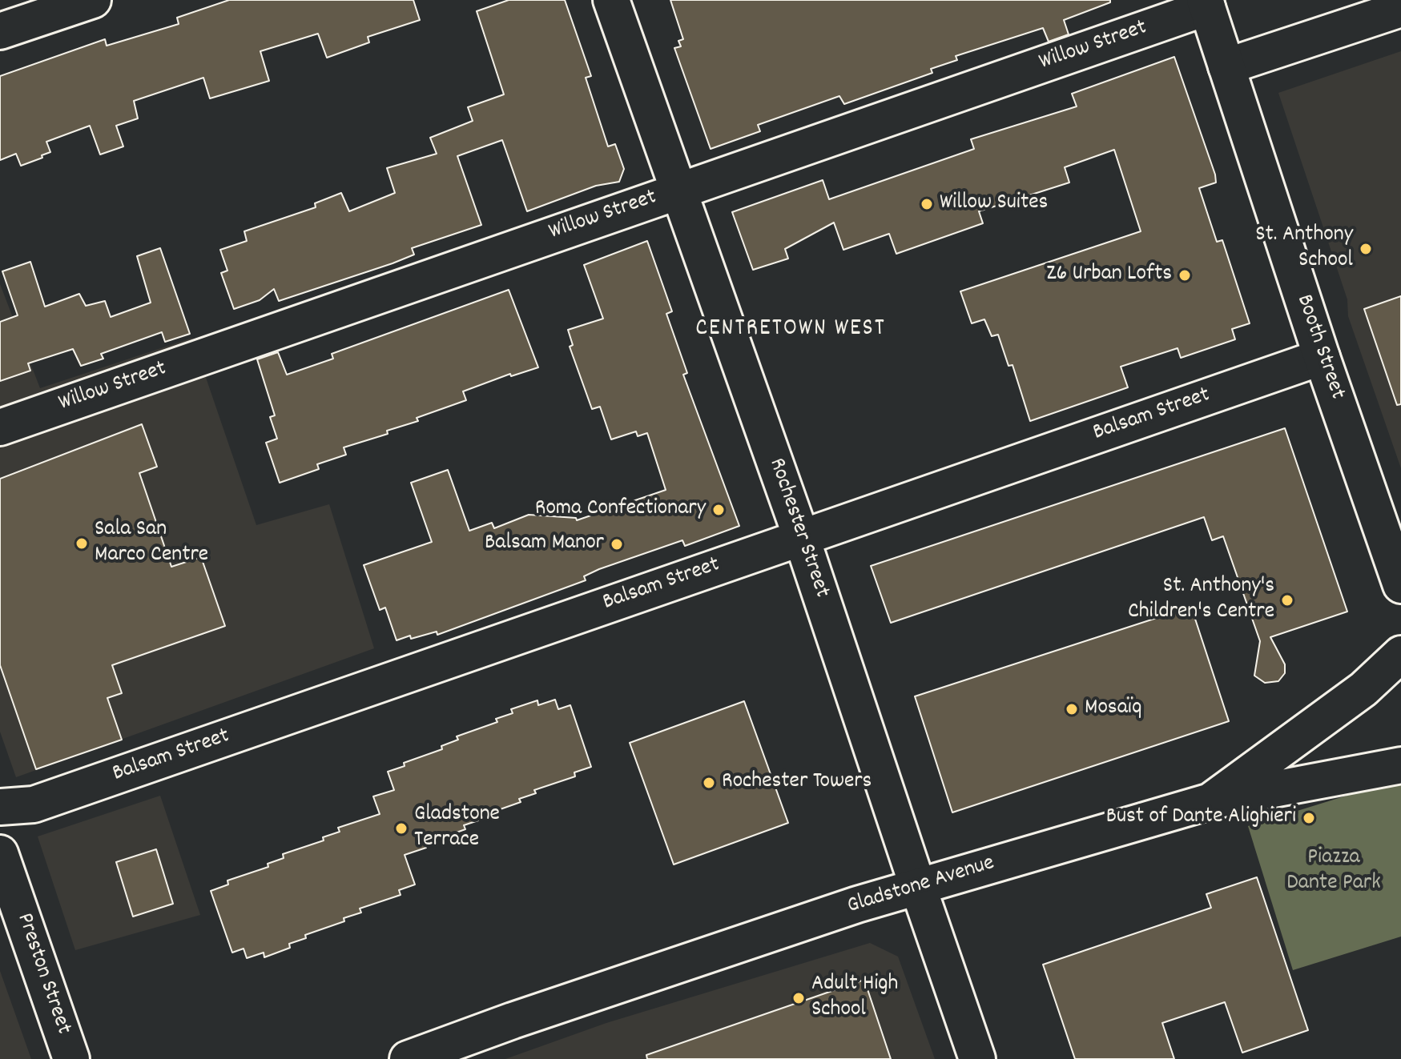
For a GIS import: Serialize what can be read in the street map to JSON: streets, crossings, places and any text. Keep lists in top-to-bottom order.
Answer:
{
  "streets": {
    "street": [
      "Willow Street",
      "Booth Street",
      "Balsam Street",
      "Rochester Street",
      "Gladstone Avenue",
      "Preston Street"
    ]
  },
  "crossings": [
    ["Willow Street", "Booth Street"],
    ["Willow Street", "Rochester Street"],
    ["Booth Street", "Balsam Street"],
    ["Balsam Street", "Rochester Street"],
    ["Rochester Street", "Gladstone Avenue"]
  ],
  "districts": ["CENTRETOWN WEST"],
  "parks": ["Piazza Dante Park"],
  "places": [
    "Willow Suites",
    "St. Anthony School",
    "Z6 Urban Lofts",
    "Roma Confectionary",
    "Sala San Marco Centre",
    "Balsam Manor",
    "St. Anthony's Children's Centre",
    "Mosaïq",
    "Rochester Towers",
    "Bust of Dante Alighieri",
    "Gladstone Terrace",
    "Adult High School"
  ]
}
